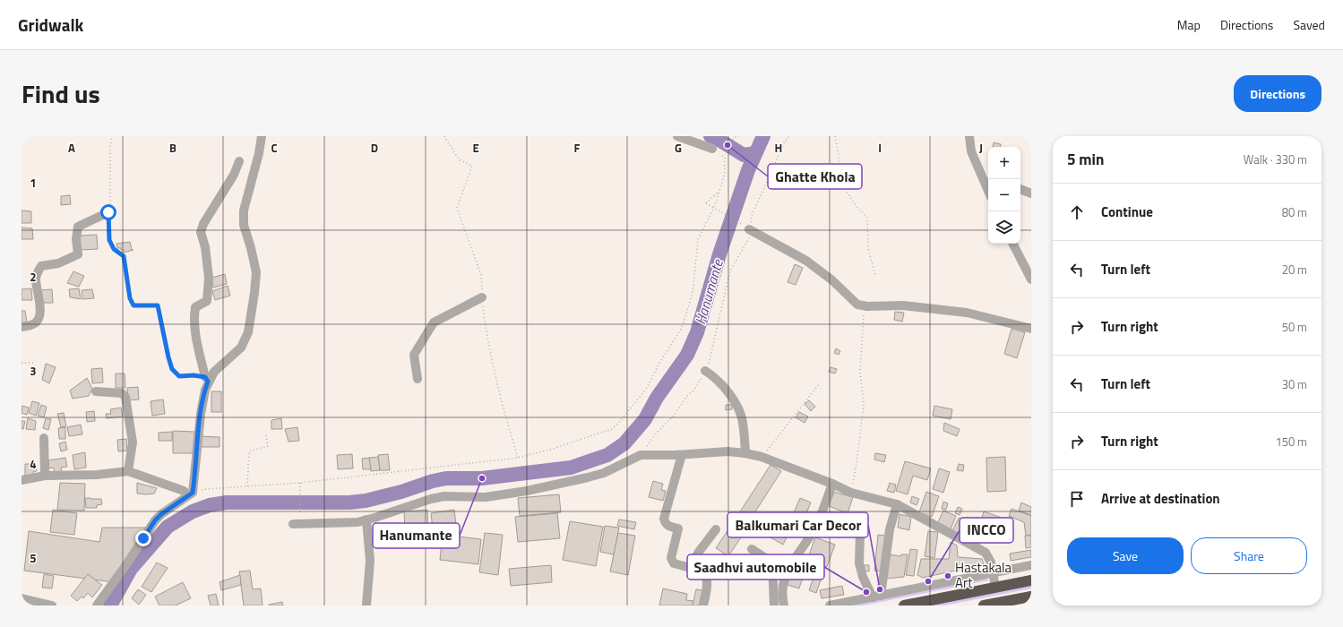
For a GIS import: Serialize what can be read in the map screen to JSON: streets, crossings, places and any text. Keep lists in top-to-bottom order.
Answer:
{
  "water": ["Hanumante"],
  "places": [
    "Ghatte Khola",
    "Hanumante",
    "Hastakala Art",
    "INCCO",
    "Balkumari Car Decor",
    "Saadhvi automobile"
  ],
  "page": {
    "header": "Gridwalk",
    "nav": ["Map", "Directions", "Saved"],
    "title": "Find us",
    "buttons": [
      "Directions",
      ["Save", "Share"]
    ],
    "heading": ["5 min", "Walk · 330 m"],
    "map_buttons": ["+", "−"],
    "list": [
      ["Continue", "80 m"],
      ["Turn left", "20 m"],
      ["Turn right", "50 m"],
      ["Turn left", "30 m"],
      ["Turn right", "150 m"],
      "Arrive at destination"
    ]
  },
  "grid": {
    "columns": [
      "A",
      "B",
      "C",
      "D",
      "E",
      "F",
      "G",
      "H",
      "I",
      "J"
    ],
    "rows": [
      "1",
      "2",
      "3",
      "4",
      "5"
    ]
  }
}
